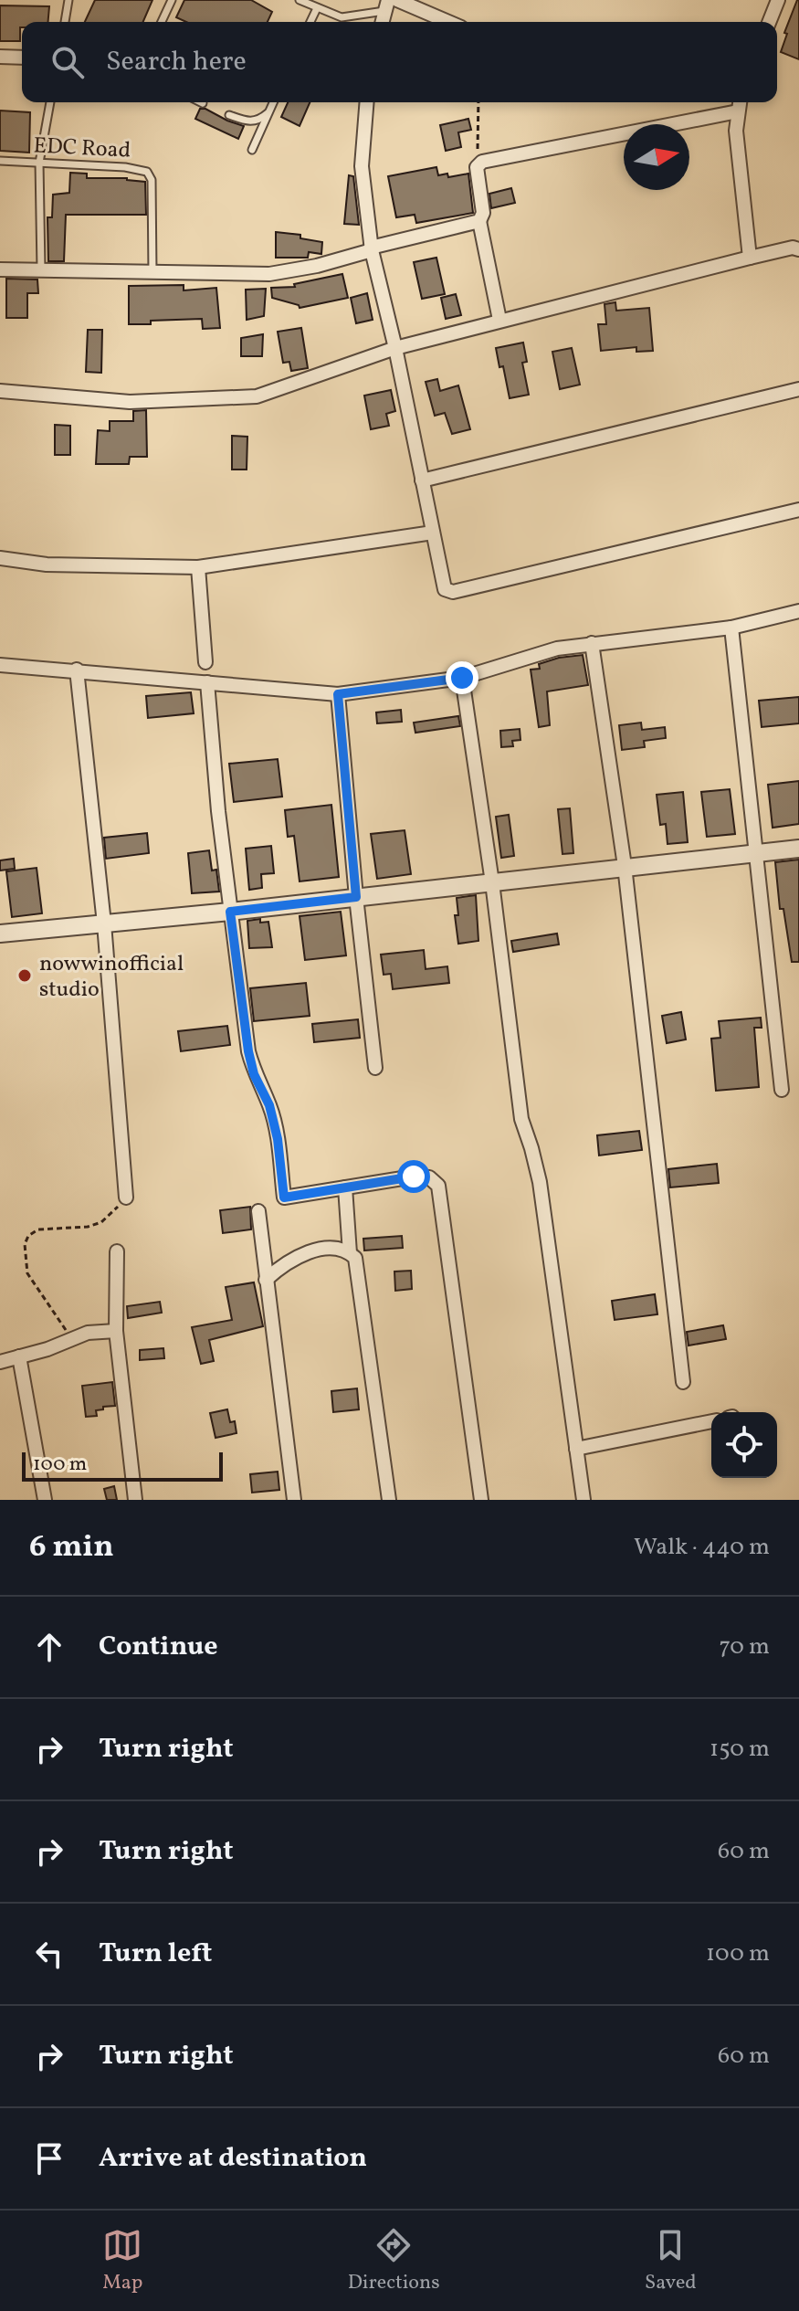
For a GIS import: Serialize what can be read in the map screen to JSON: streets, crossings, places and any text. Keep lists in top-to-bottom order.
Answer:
{
  "streets": {
    "lane": ["EDC Road"]
  },
  "places": ["nowwinofficial studio"],
  "scale_bar": "100 m",
  "north": "right",
  "page": {
    "search": "Search here",
    "scale": "100 m",
    "heading": ["6 min", "Walk · 440 m"],
    "list": [
      ["Continue", "70 m"],
      ["Turn right", "150 m"],
      ["Turn right", "60 m"],
      ["Turn left", "100 m"],
      ["Turn right", "60 m"],
      "Arrive at destination"
    ],
    "nav": ["Map", "Directions", "Saved"]
  }
}
